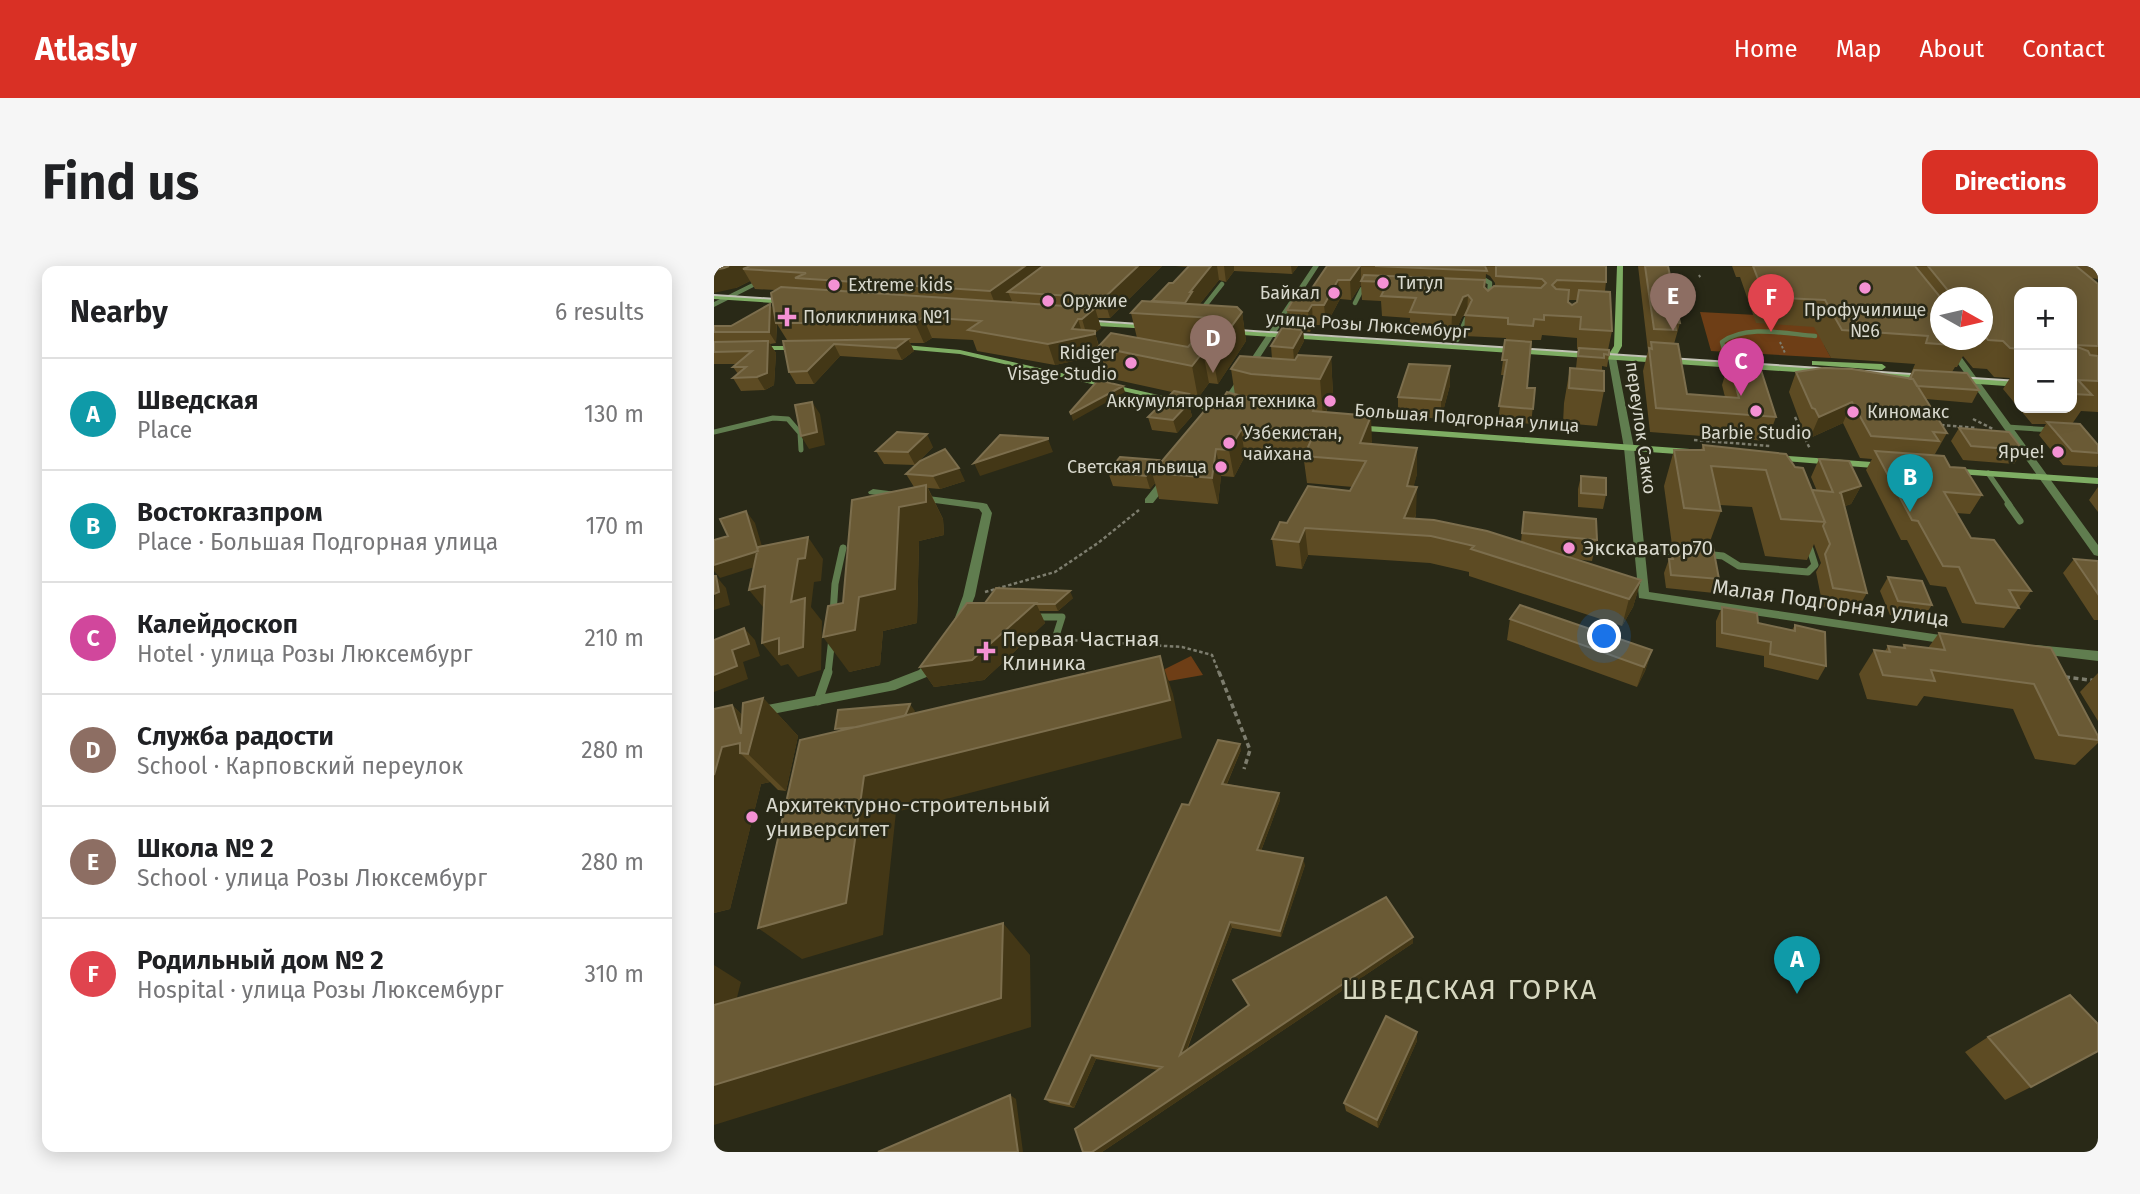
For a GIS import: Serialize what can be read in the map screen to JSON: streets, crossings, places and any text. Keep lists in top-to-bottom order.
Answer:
{
  "streets": {
    "main road": ["улица Розы Люксембург", "Большая Подгорная улица", "переулок Сакко"],
    "street": ["Малая Подгорная улица"]
  },
  "crossings": [
    ["улица Розы Люксембург", "переулок Сакко"],
    ["Большая Подгорная улица", "переулок Сакко"],
    ["переулок Сакко", "Малая Подгорная улица"]
  ],
  "districts": ["ШВЕДСКАЯ ГОРКА"],
  "places": {
    "other": [
      "Титул",
      "Extreme kids",
      "Профучилище №6",
      "Байкал",
      "Оружие",
      "Ridiger Visage Studio",
      "Аккумуляторная техника",
      "Barbie Studio",
      "Киномакс",
      "Узбекистан, чайхана",
      "Ярче!",
      "Светская львица",
      "Экскаватор70",
      "Архитектурно-строительный университет"
    ],
    "health": ["Поликлиника №1", "Первая Частная Клиника"]
  },
  "north": "right",
  "page": {
    "header": "Atlasly",
    "nav": [
      "Home",
      "Map",
      "About",
      "Contact"
    ],
    "buttons": "Directions",
    "title": "Find us",
    "heading": ["Nearby", "6 results"],
    "pins": [
      "E",
      "F",
      "D",
      "C",
      "B",
      "A"
    ],
    "map_buttons": ["+", "−"],
    "list": [
      {
        "mark": "A",
        "name": "Шведская",
        "note": "Place",
        "value": "130 m"
      },
      {
        "mark": "B",
        "name": "Востокгазпром",
        "note": "Place · Большая Подгорная улица",
        "value": "170 m"
      },
      {
        "mark": "C",
        "name": "Калейдоскоп",
        "note": "Hotel · улица Розы Люксембург",
        "value": "210 m"
      },
      {
        "mark": "D",
        "name": "Служба радости",
        "note": "School · Карповский переулок",
        "value": "280 m"
      },
      {
        "mark": "E",
        "name": "Школа № 2",
        "note": "School · улица Розы Люксембург",
        "value": "280 m"
      },
      {
        "mark": "F",
        "name": "Родильный дом № 2",
        "note": "Hospital · улица Розы Люксембург",
        "value": "310 m"
      }
    ]
  }
}
